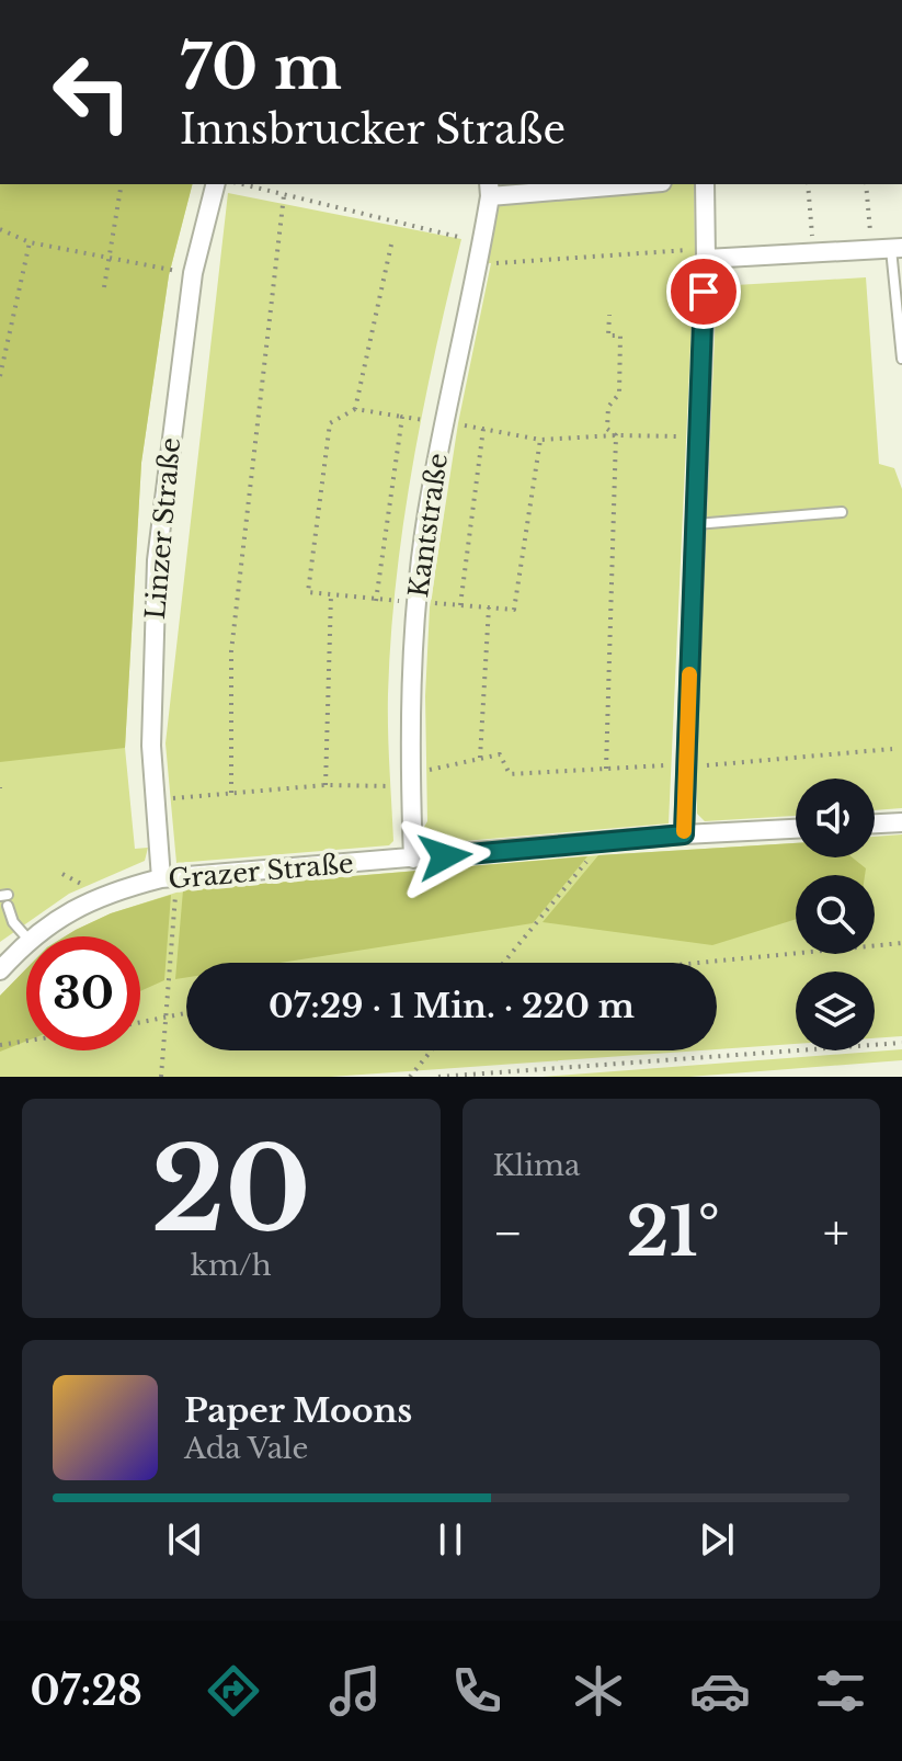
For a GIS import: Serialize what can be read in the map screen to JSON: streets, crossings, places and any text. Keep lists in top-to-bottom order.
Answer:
{
  "streets": {
    "street": ["Kantstraße", "Linzer Straße", "Grazer Straße"]
  },
  "crossings": [
    ["Kantstraße", "Grazer Straße"],
    ["Linzer Straße", "Grazer Straße"]
  ],
  "page": {
    "turn": ["70 m", "Innsbrucker Straße"],
    "limit": "30",
    "trip": "07:29 · 1 Min. · 220 m",
    "tile": [
      ["20", "km/h"],
      "Klima"
    ],
    "heat": ["−", "21°", "+"],
    "song": ["Paper Moons", "Ada Vale"],
    "tabs": "07:28"
  }
}
